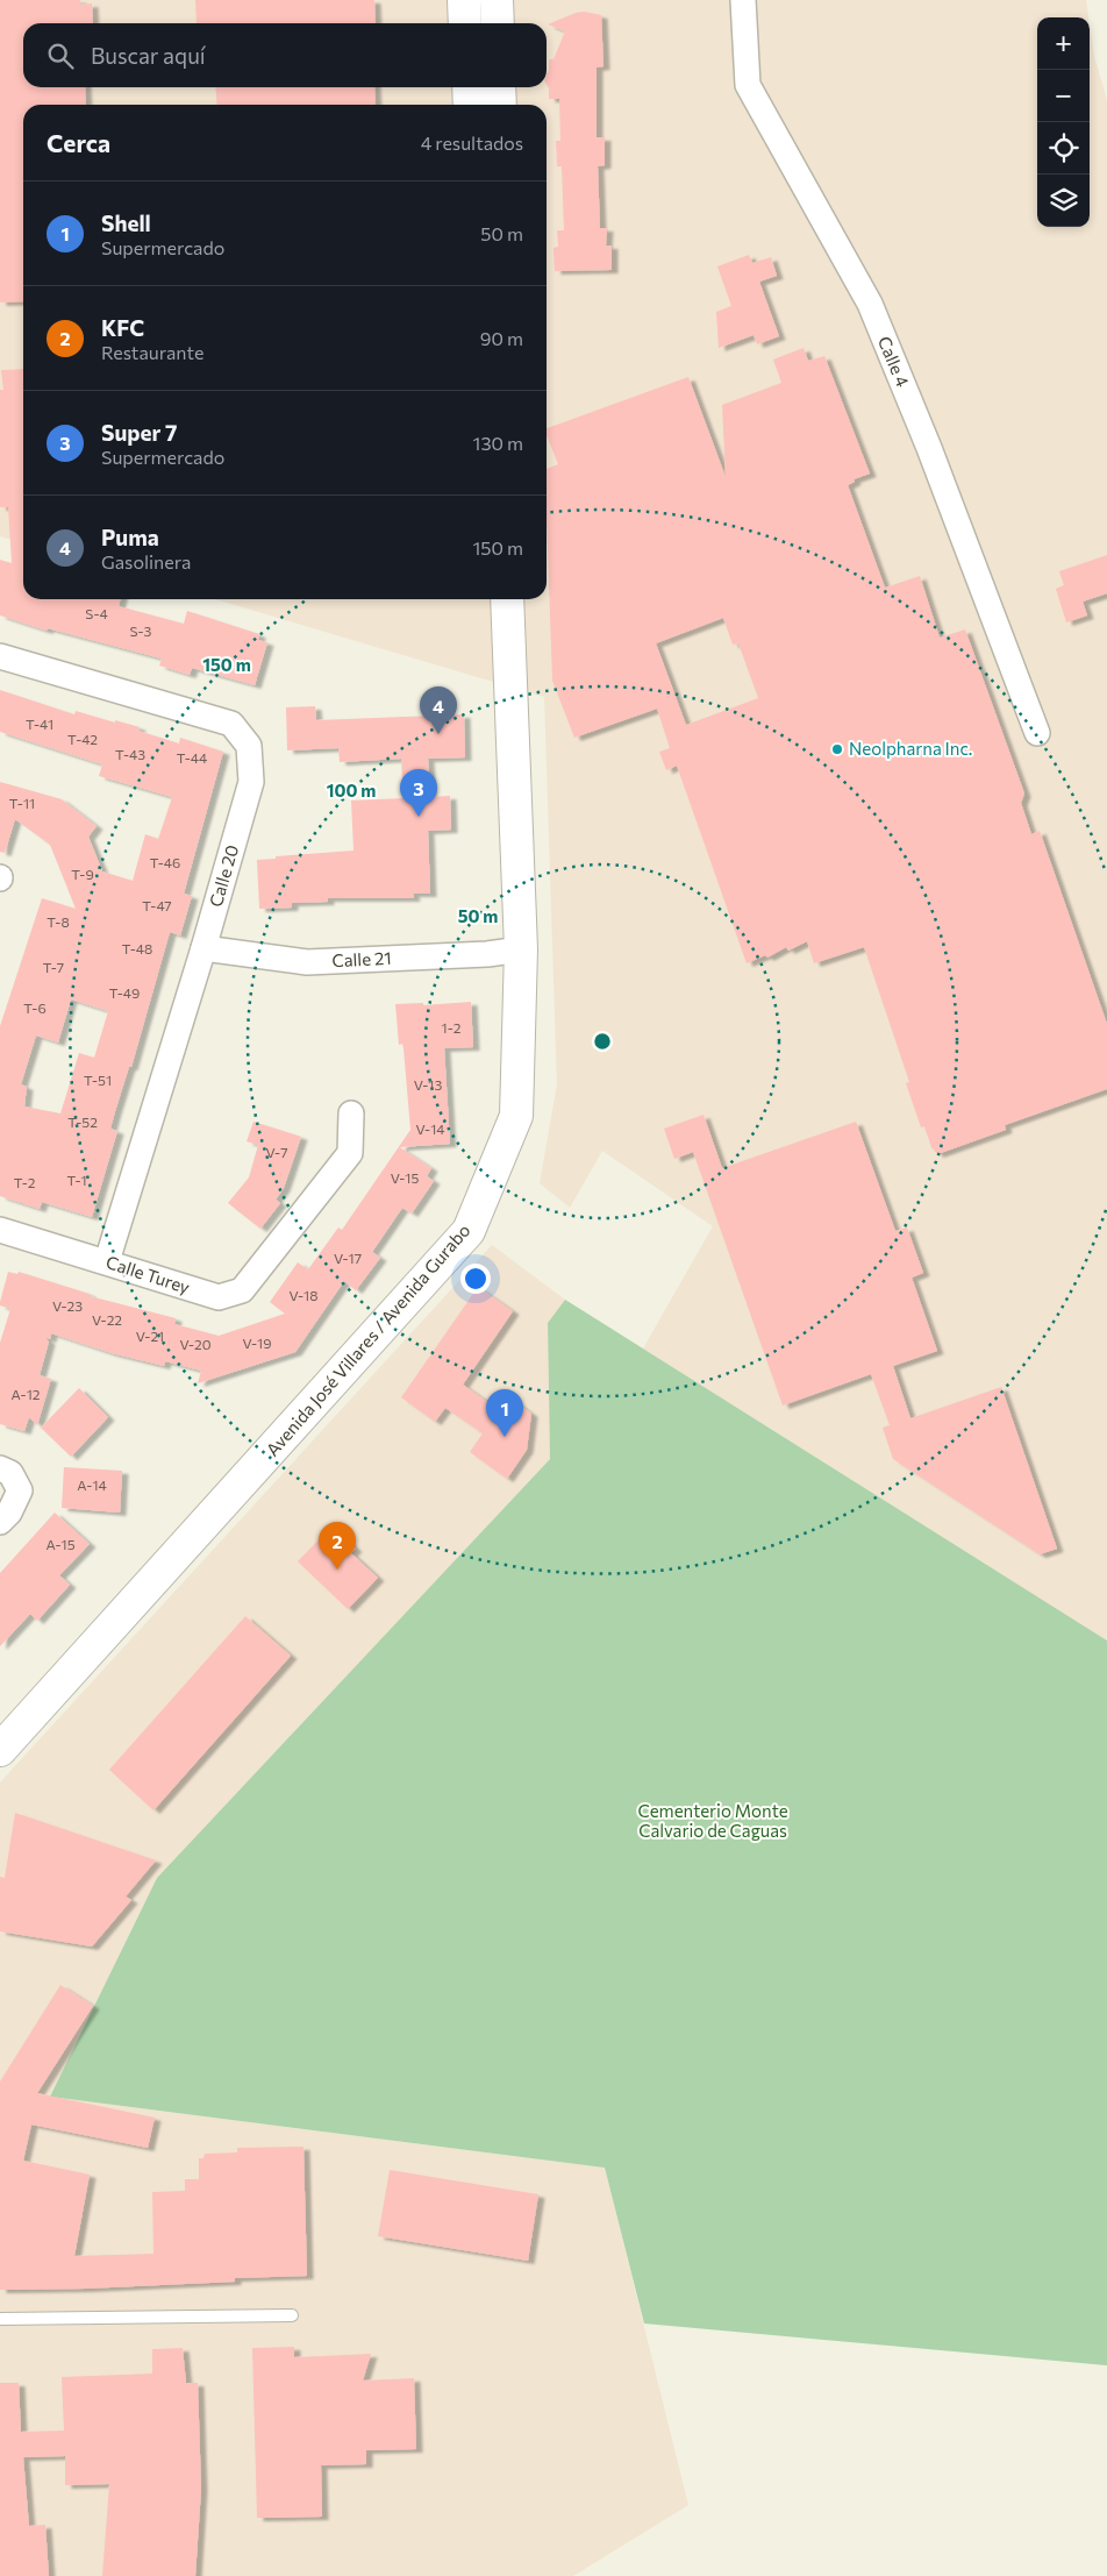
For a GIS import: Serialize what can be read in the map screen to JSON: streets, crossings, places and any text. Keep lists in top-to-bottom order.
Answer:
{
  "streets": {
    "main road": ["Avenida José Villares / Avenida Gurabo"],
    "street": [
      "Calle 4",
      "Calle 20",
      "Calle 21",
      "Calle Turey"
    ]
  },
  "crossings": [
    ["Calle 20", "Calle 21"],
    ["Calle 20", "Calle Turey"],
    ["Calle 21", "Avenida José Villares / Avenida Gurabo"]
  ],
  "parks": ["Cementerio Monte Calvario de Caguas"],
  "places": ["Neolpharna Inc."],
  "house_numbers": [
    "S-4",
    "S-3",
    "T-41",
    "T-42",
    "T-43",
    "T-44",
    "T-11",
    "T-46",
    "T-9",
    "T-47",
    "T-8",
    "T-48",
    "T-7",
    "T-49",
    "T-6",
    "1-2",
    "T-51",
    "V-13",
    "T-52",
    "V-14",
    "V-7",
    "V-15",
    "T-1",
    "T-2",
    "V-17",
    "V-18",
    "V-23",
    "V-22",
    "V-21",
    "V-19",
    "V-20",
    "A-12",
    "A-14",
    "A-15"
  ],
  "page": {
    "map_buttons": ["+", "−"],
    "search": "Buscar aquí",
    "heading": ["Cerca", "4 resultados"],
    "list": [
      {
        "mark": "1",
        "name": "Shell",
        "note": "Supermercado",
        "value": "50 m"
      },
      {
        "mark": "2",
        "name": "KFC",
        "note": "Restaurante",
        "value": "90 m"
      },
      {
        "mark": "3",
        "name": "Super 7",
        "note": "Supermercado",
        "value": "130 m"
      },
      {
        "mark": "4",
        "name": "Puma",
        "note": "Gasolinera",
        "value": "150 m"
      }
    ],
    "pins": [
      "4",
      "3",
      "1",
      "2"
    ]
  },
  "rings": ["150 m", "100 m", "50 m"]
}
